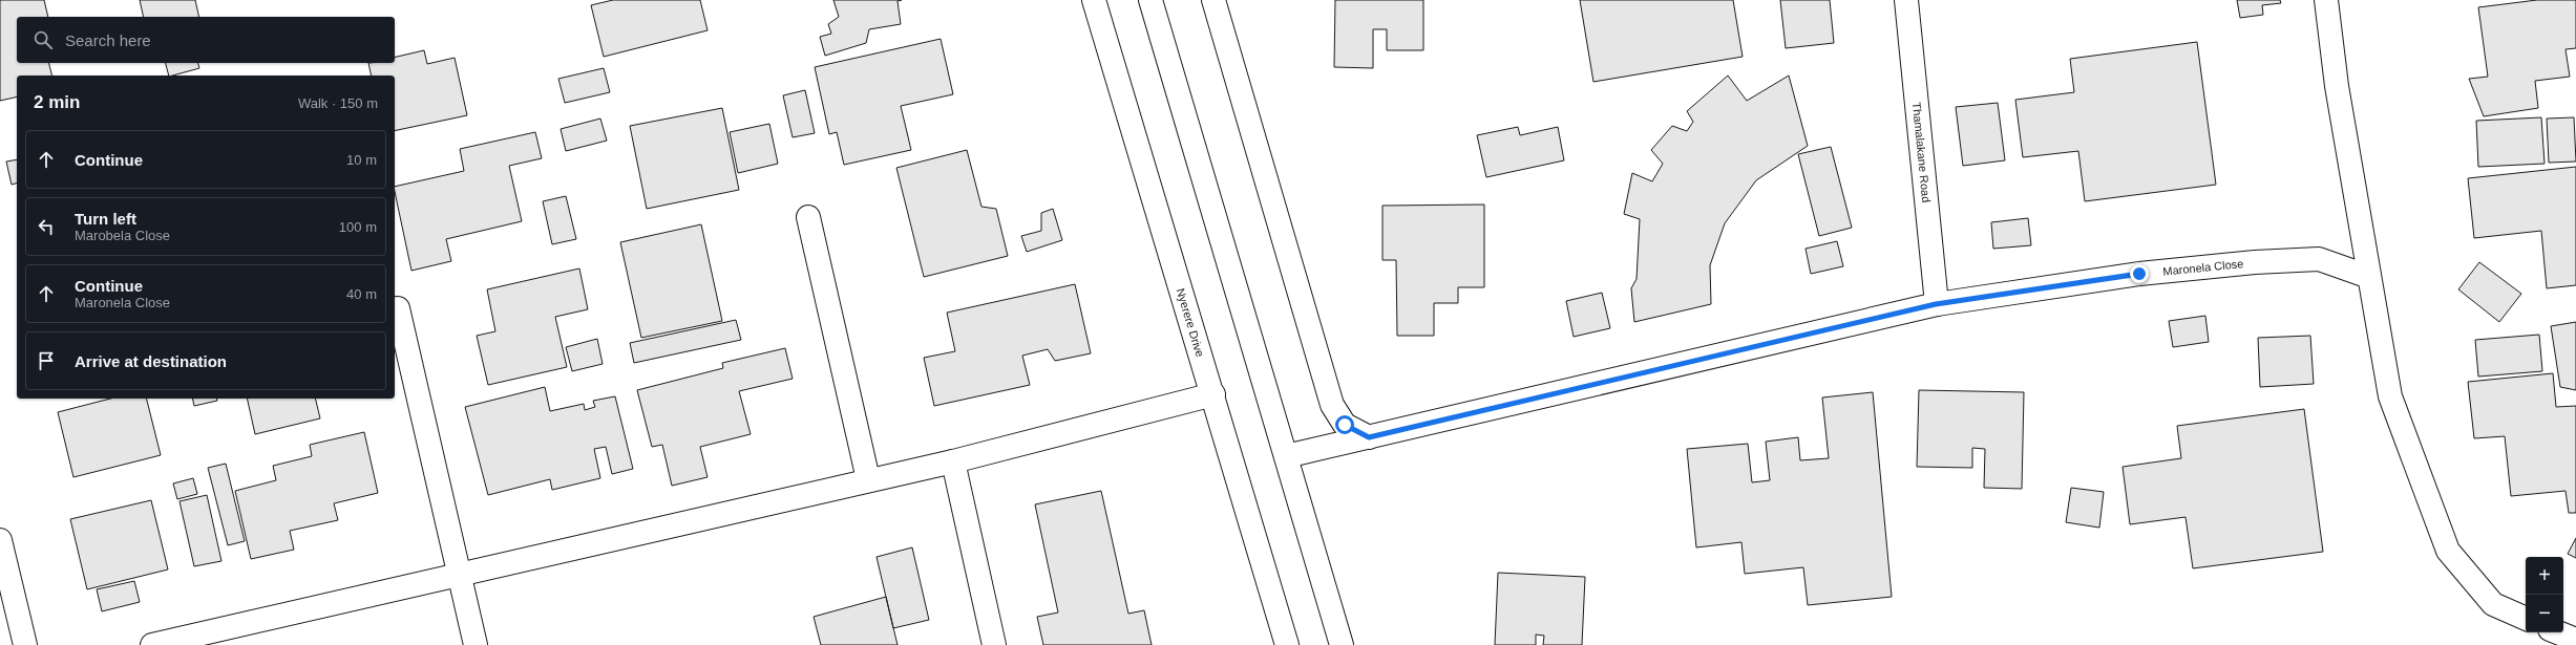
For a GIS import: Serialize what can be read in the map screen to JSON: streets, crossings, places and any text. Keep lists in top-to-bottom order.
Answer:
{
  "streets": {
    "street": ["Thamalakane Road", "Maronela Close", "Nyerere Drive"]
  },
  "crossings": [
    ["Thamalakane Road", "Maronela Close"]
  ],
  "page": {
    "search": "Search here",
    "heading": ["2 min", "Walk · 150 m"],
    "list": [
      ["Continue", "10 m"],
      ["Turn left", "Marobela Close", "100 m"],
      ["Continue", "Maronela Close", "40 m"],
      "Arrive at destination"
    ],
    "map_buttons": ["+", "−"]
  }
}
